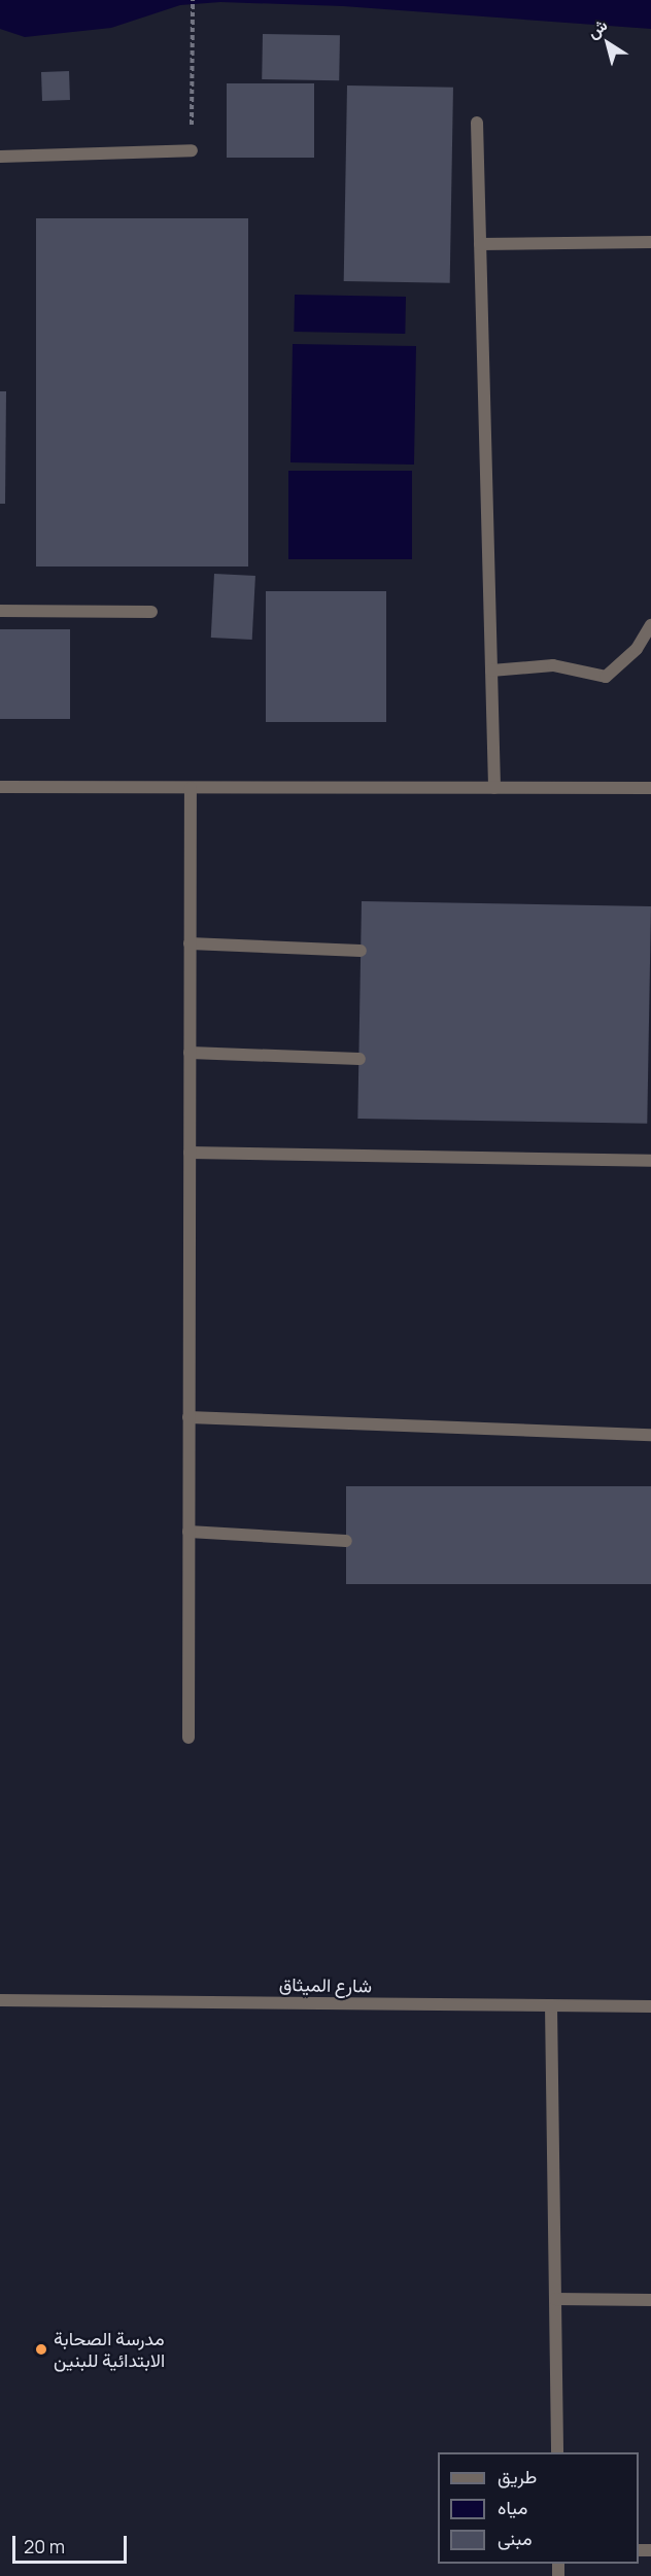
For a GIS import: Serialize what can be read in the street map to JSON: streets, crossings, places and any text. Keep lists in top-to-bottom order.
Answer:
{
  "streets": {
    "street": ["شارع الميثاق"]
  },
  "places": ["مدرسة الصحابة الابتدائية للبنين"],
  "legend": ["طريق", "مياه", "مبنى"],
  "scale_bar": "20 m",
  "north": "top left"
}
